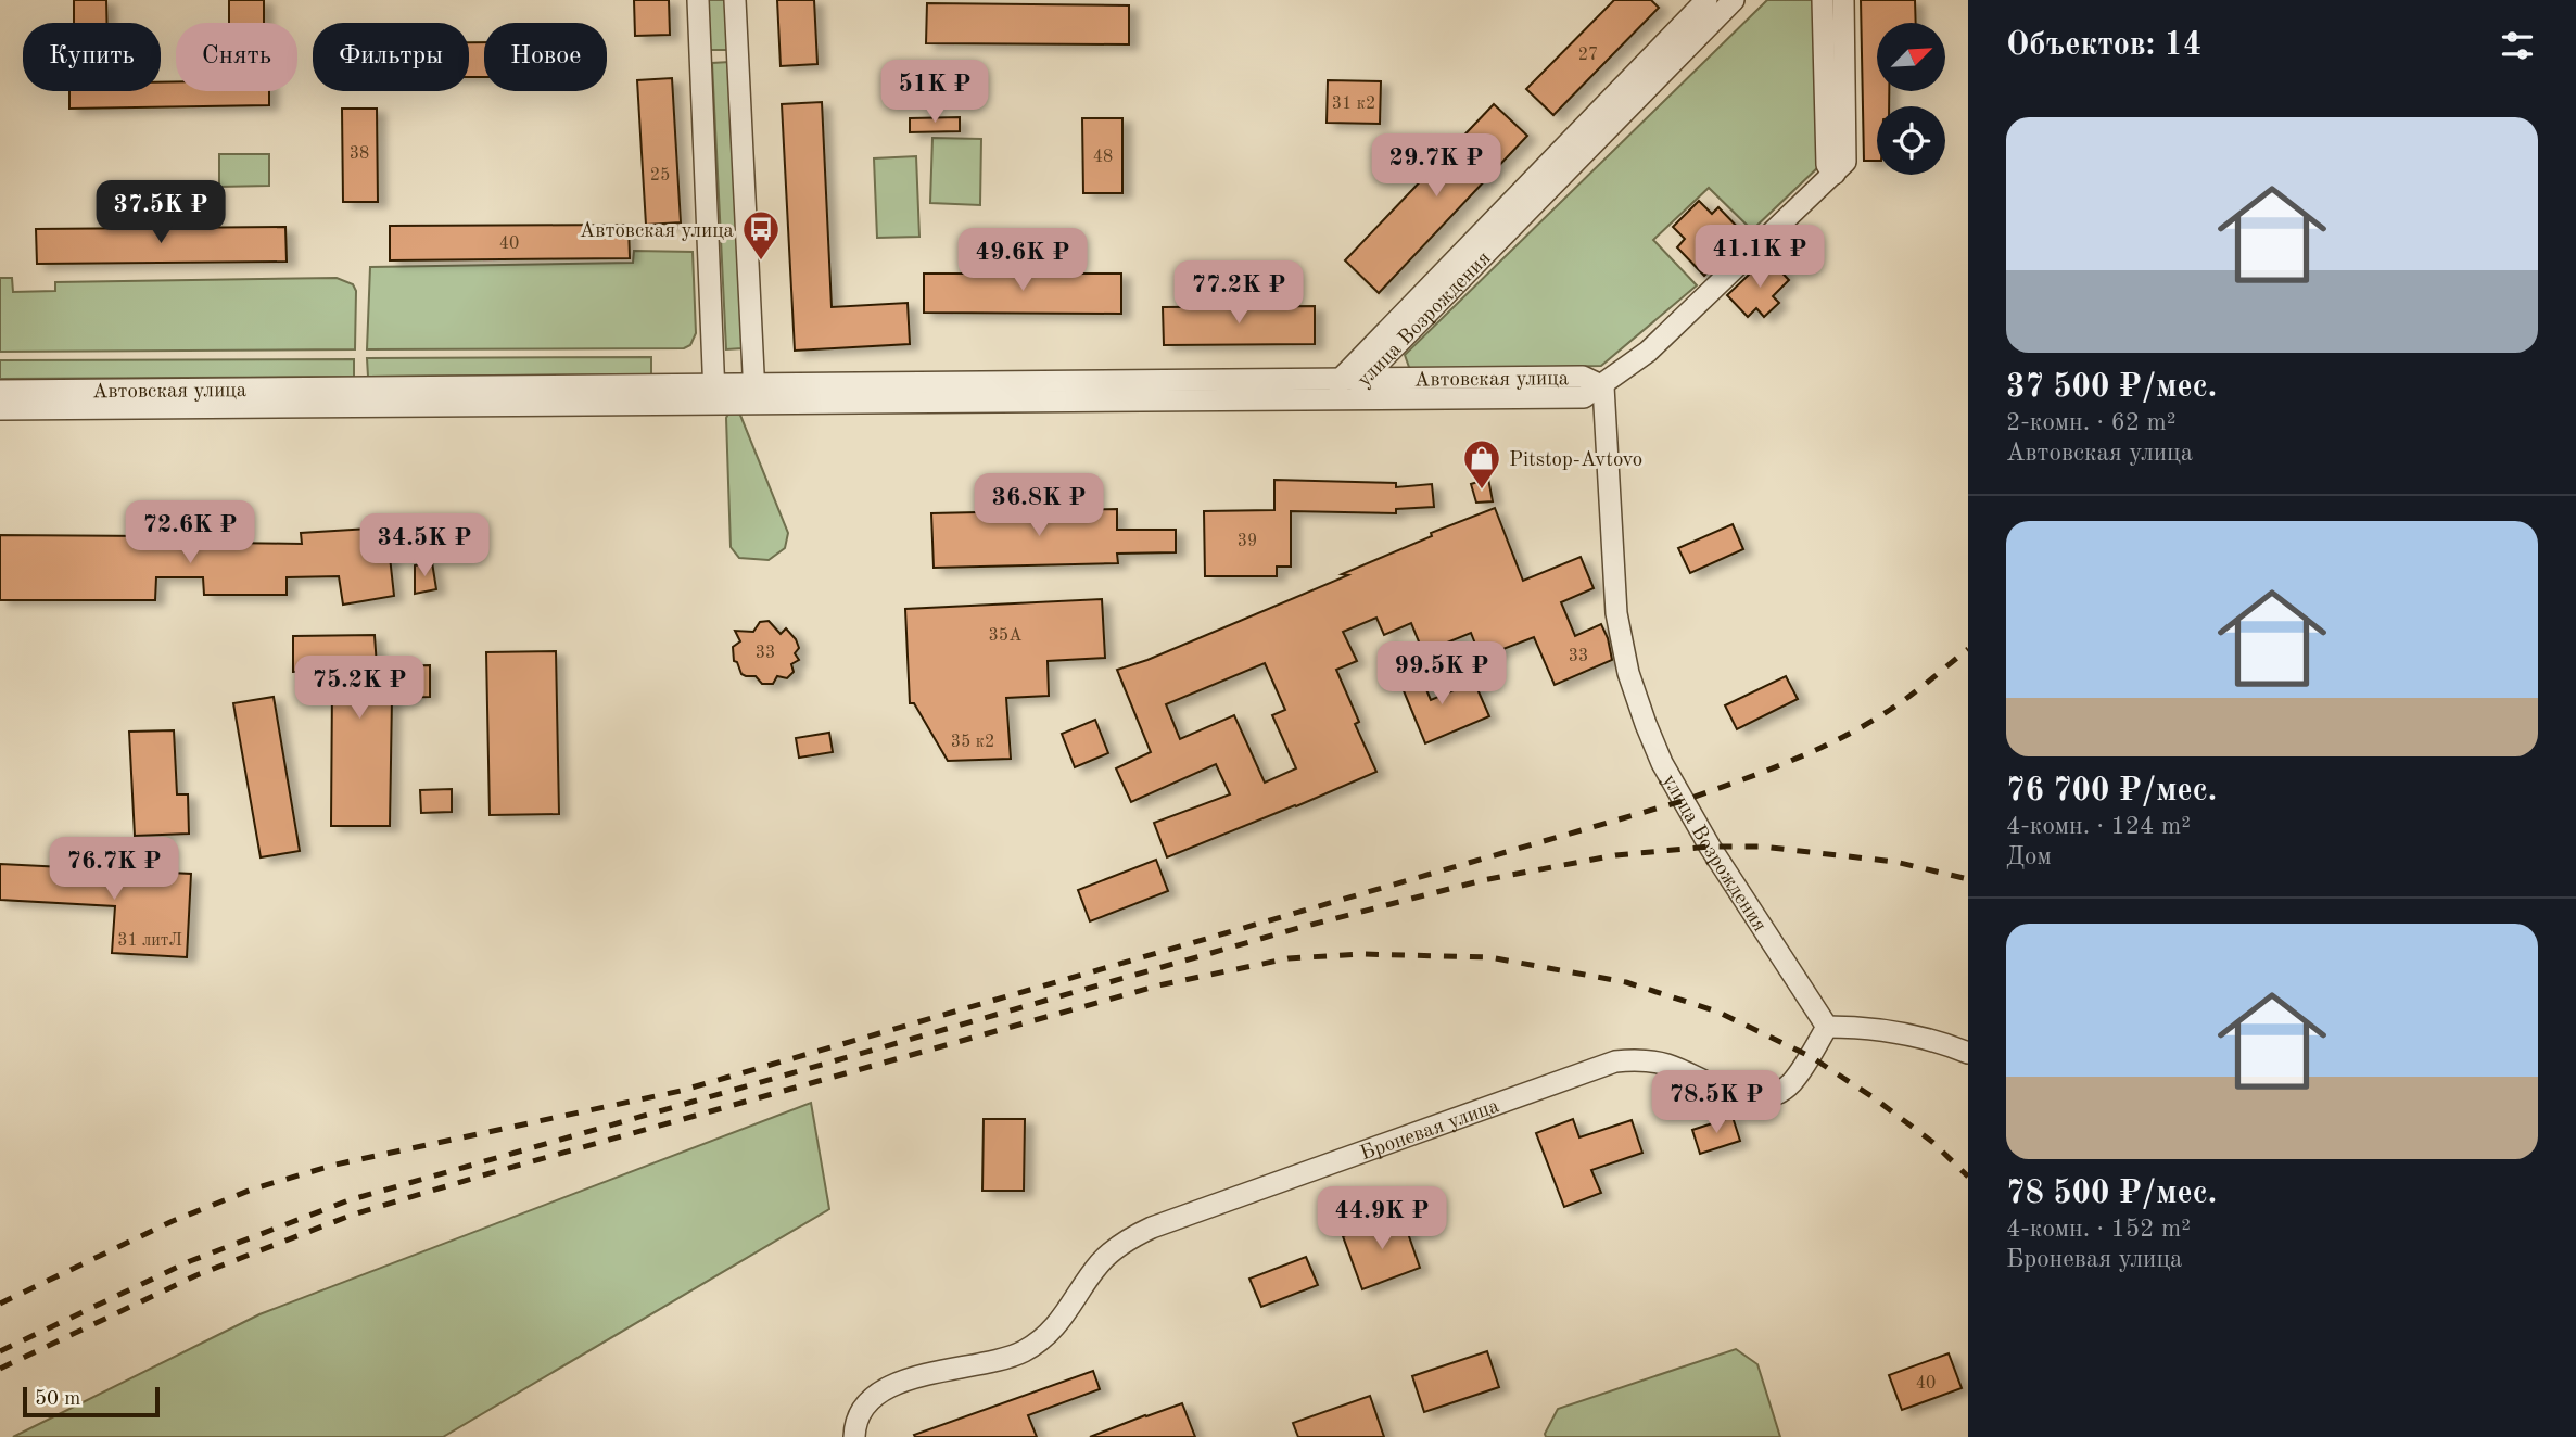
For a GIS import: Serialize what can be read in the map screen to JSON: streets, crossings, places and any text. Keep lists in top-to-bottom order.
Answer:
{
  "streets": {
    "street": ["улица Возрождения", "Автовская улица", "Броневая улица"]
  },
  "crossings": [
    ["улица Возрождения", "Автовская улица"],
    ["улица Возрождения", "Броневая улица"]
  ],
  "places": {
    "bus stop": ["Автовская улица"],
    "shop": ["Pitstop-Avtovo"]
  },
  "house_numbers": [
    "27",
    "31 к2",
    "38",
    "48",
    "25",
    "40",
    "39",
    "35А",
    "33",
    "33",
    "35 к2",
    "31 литЛ",
    "40"
  ],
  "scale_bar": "50 m",
  "north": "top right",
  "page": {
    "heading": "Объектов: 14",
    "chip": [
      "Купить",
      "Снять",
      "Фильтры",
      "Новое"
    ],
    "price": [
      "51K ₽",
      "29.7K ₽",
      "37.5K ₽",
      "41.1K ₽",
      "49.6K ₽",
      "77.2K ₽",
      "36.8K ₽",
      "72.6K ₽",
      "34.5K ₽",
      "99.5K ₽",
      "75.2K ₽",
      "76.7K ₽",
      "78.5K ₽",
      "44.9K ₽"
    ],
    "list": [
      {
        "name": "37 500 ₽/мес.",
        "note": "2-комн. · 62 m² · Автовская улица"
      },
      {
        "name": "76 700 ₽/мес.",
        "note": "4-комн. · 124 m² · Дом"
      },
      {
        "name": "78 500 ₽/мес.",
        "note": "4-комн. · 152 m² · Броневая улица"
      }
    ],
    "scale": "50 m"
  }
}
